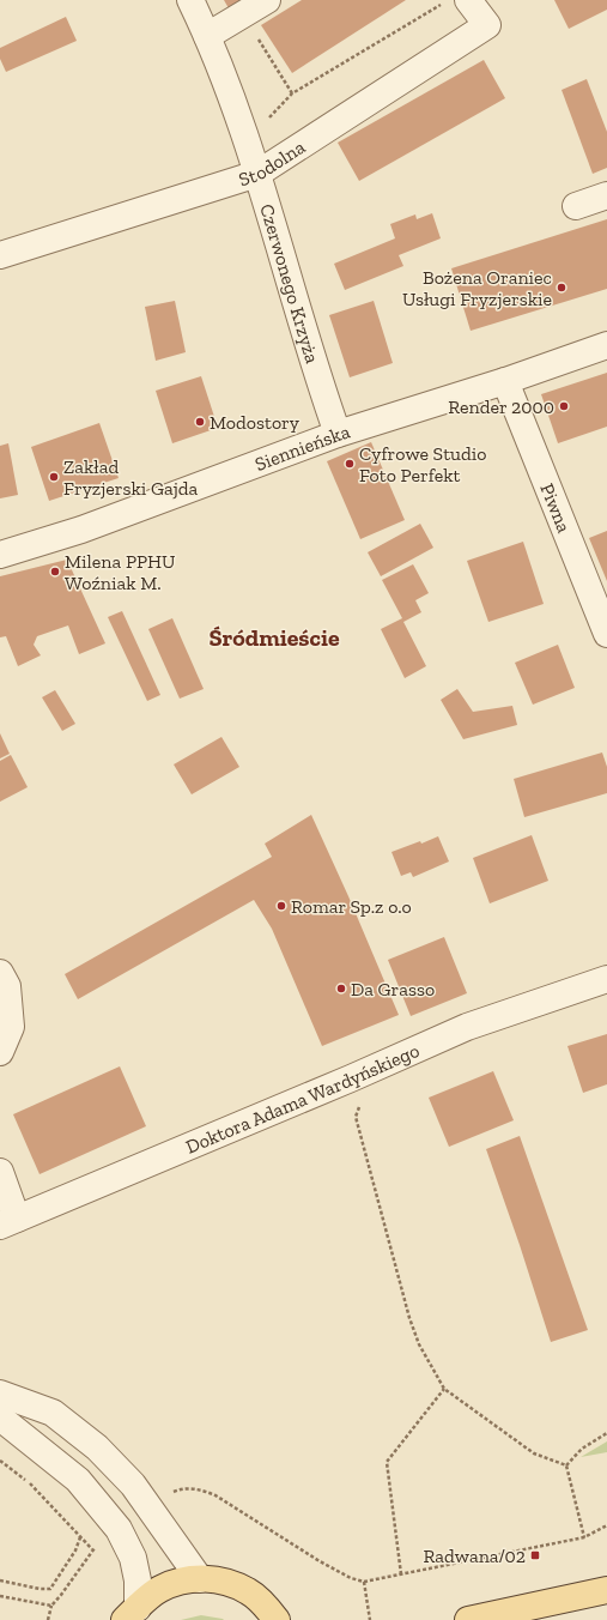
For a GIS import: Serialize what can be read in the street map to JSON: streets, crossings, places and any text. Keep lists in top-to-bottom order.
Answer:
{
  "streets": {
    "street": [
      "Stodolna",
      "Czerwonego Krzyża",
      "Siennieńska",
      "Piwna",
      "Doktora Adama Wardyńskiego"
    ]
  },
  "crossings": [
    ["Stodolna", "Czerwonego Krzyża"],
    ["Czerwonego Krzyża", "Siennieńska"],
    ["Siennieńska", "Piwna"]
  ],
  "districts": ["Śródmieście"],
  "places": {
    "other": [
      "Bożena Oraniec Usługi Fryzjerskie",
      "Render 2000",
      "Modostory",
      "Cyfrowe Studio Foto Perfekt",
      "Zakład Fryzjerski Gajda",
      "Milena PPHU Woźniak M.",
      "Romar Sp.z o.o",
      "Da Grasso"
    ],
    "transit": ["Radwana/02"]
  }
}
